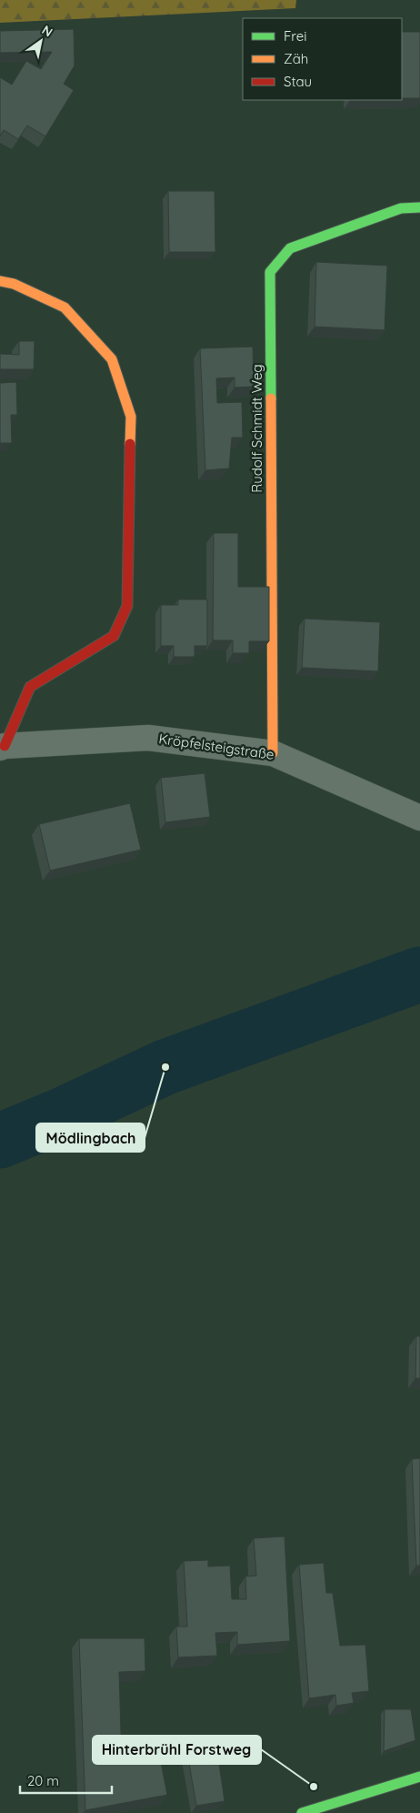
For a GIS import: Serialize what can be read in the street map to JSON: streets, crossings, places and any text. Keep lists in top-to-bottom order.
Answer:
{
  "streets": {
    "street": ["Rudolf Schmidt Weg", "Kröpfelsteigstraße"]
  },
  "crossings": [
    ["Rudolf Schmidt Weg", "Kröpfelsteigstraße"]
  ],
  "places": ["Mödlingbach", "Hinterbrühl Forstweg"],
  "legend": ["Frei", "Zäh", "Stau"],
  "scale_bar": "20 m",
  "north": "top right"
}
